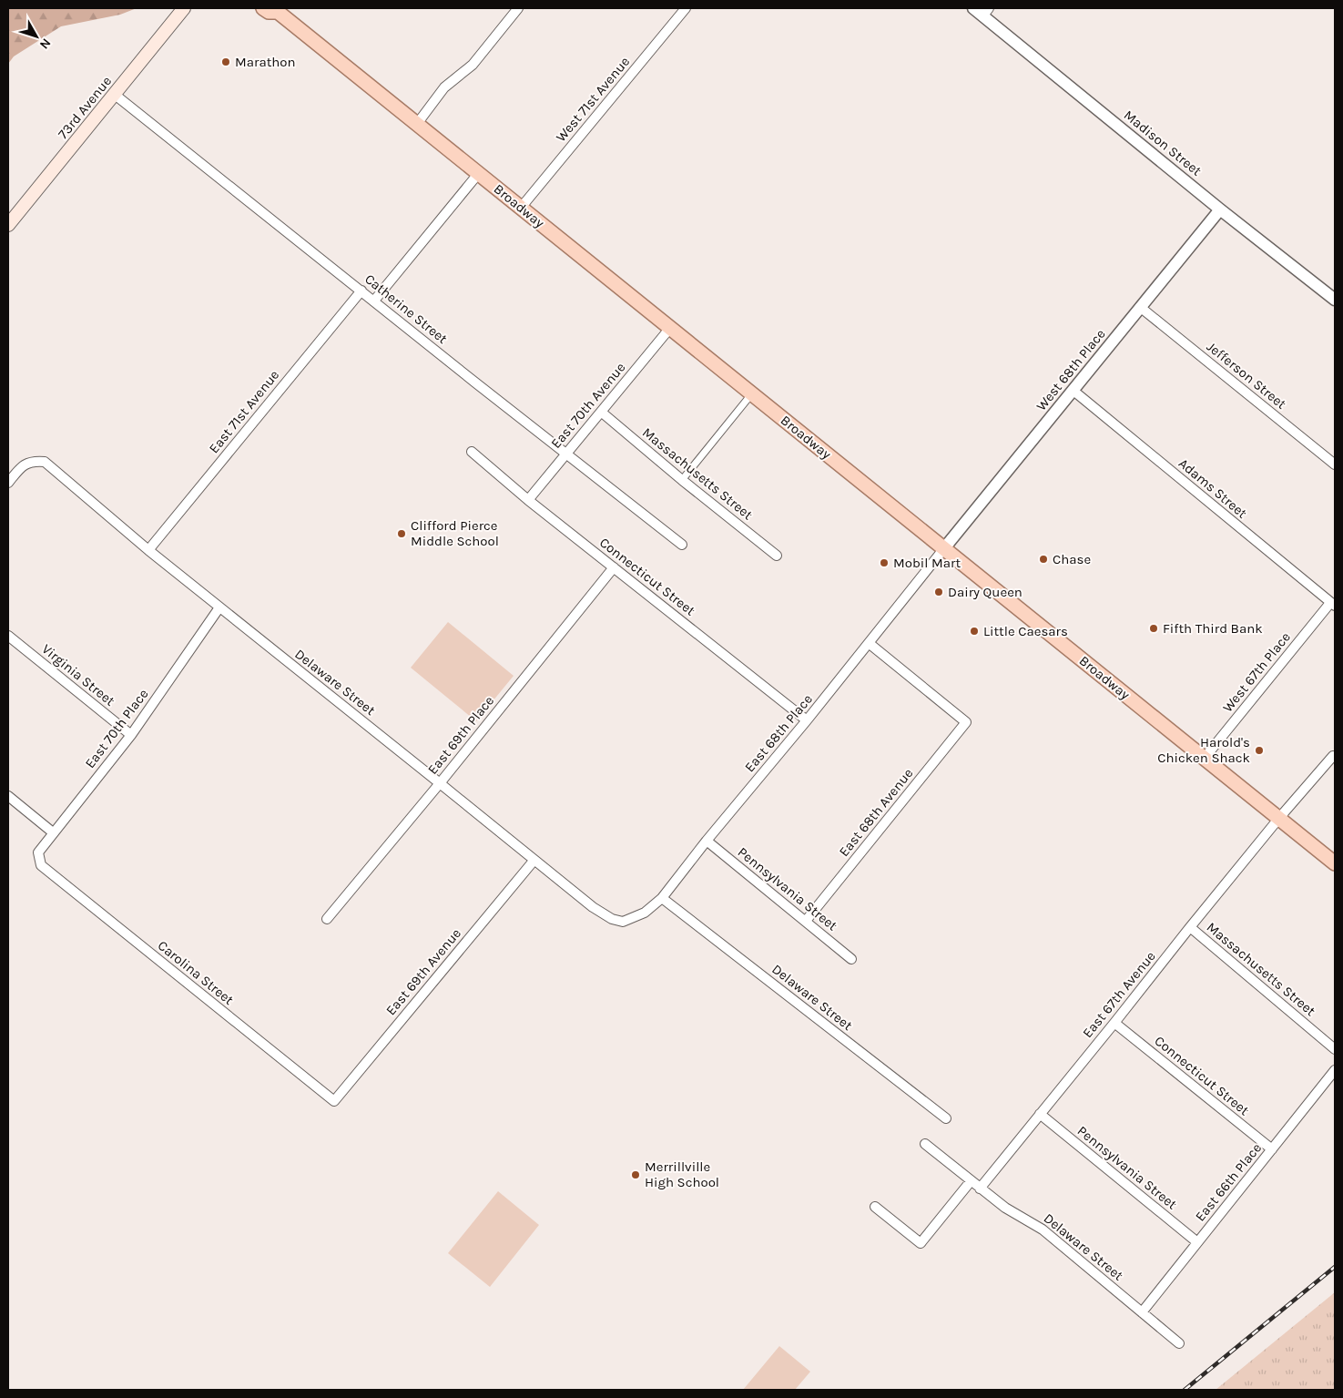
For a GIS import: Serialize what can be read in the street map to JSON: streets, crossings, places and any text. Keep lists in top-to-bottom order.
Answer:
{
  "streets": {
    "main road": ["73rd Avenue", "Broadway"],
    "street": [
      "West 71st Avenue",
      "Madison Street",
      "Catherine Street",
      "West 68th Place",
      "Jefferson Street",
      "East 70th Avenue",
      "East 71st Avenue",
      "Massachusetts Street",
      "Adams Street",
      "Connecticut Street",
      "West 67th Place",
      "Virginia Street",
      "Delaware Street",
      "East 70th Place",
      "East 68th Place",
      "East 69th Place",
      "East 68th Avenue",
      "Pennsylvania Street",
      "East 69th Avenue",
      "Carolina Street",
      "East 67th Avenue",
      "East 66th Place"
    ]
  },
  "crossings": [
    ["West 71st Avenue", "Broadway"],
    ["73rd Avenue", "Catherine Street"],
    ["Madison Street", "West 68th Place"],
    ["Broadway", "West 68th Place"],
    ["Broadway", "East 70th Avenue"],
    ["Broadway", "West 67th Place"],
    ["Broadway", "East 68th Place"],
    ["Broadway", "East 67th Avenue"],
    ["Catherine Street", "East 70th Avenue"],
    ["Catherine Street", "East 71st Avenue"],
    ["West 68th Place", "Jefferson Street"],
    ["West 68th Place", "Adams Street"],
    ["West 68th Place", "East 68th Place"],
    ["East 70th Avenue", "Massachusetts Street"],
    ["East 70th Avenue", "Connecticut Street"],
    ["East 71st Avenue", "Delaware Street"],
    ["Massachusetts Street", "East 67th Avenue"],
    ["Adams Street", "West 67th Place"],
    ["Connecticut Street", "East 68th Place"],
    ["Connecticut Street", "East 69th Place"],
    ["Connecticut Street", "East 67th Avenue"],
    ["Connecticut Street", "East 66th Place"],
    ["Virginia Street", "East 70th Place"],
    ["Delaware Street", "East 70th Place"],
    ["Delaware Street", "East 68th Place"],
    ["Delaware Street", "East 69th Place"],
    ["Delaware Street", "East 69th Avenue"],
    ["Delaware Street", "East 67th Avenue"],
    ["Delaware Street", "East 66th Place"],
    ["East 70th Place", "Carolina Street"],
    ["East 68th Place", "East 68th Avenue"],
    ["East 68th Place", "Pennsylvania Street"],
    ["East 68th Avenue", "Pennsylvania Street"],
    ["Pennsylvania Street", "East 67th Avenue"],
    ["Pennsylvania Street", "East 66th Place"],
    ["East 69th Avenue", "Carolina Street"]
  ],
  "places": [
    "Marathon",
    "Clifford Pierce Middle School",
    "Chase",
    "Mobil Mart",
    "Dairy Queen",
    "Fifth Third Bank",
    "Little Caesars",
    "Harold's Chicken Shack",
    "Merrillville High School"
  ],
  "north": "bottom right"
}
